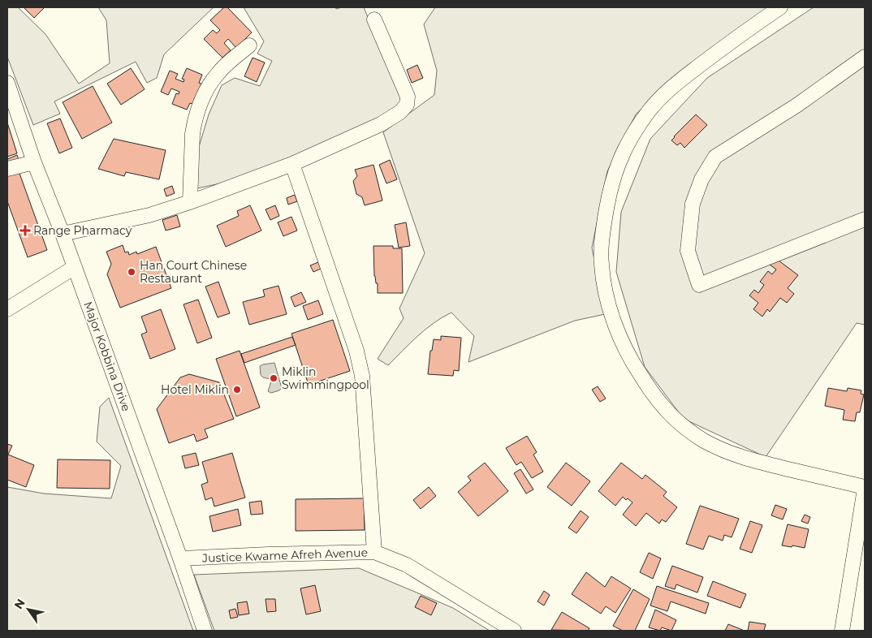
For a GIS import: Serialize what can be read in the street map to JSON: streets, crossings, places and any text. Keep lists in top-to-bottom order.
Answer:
{
  "streets": {
    "street": ["Major Kobbina Drive", "Justice Kwame Afreh Avenue"]
  },
  "crossings": [
    ["Major Kobbina Drive", "Justice Kwame Afreh Avenue"]
  ],
  "places": {
    "health": ["Range Pharmacy"],
    "other": ["Han Court Chinese Restaurant", "Miklin Swimmingpool", "Hotel Miklin"]
  },
  "north": "top left"
}
